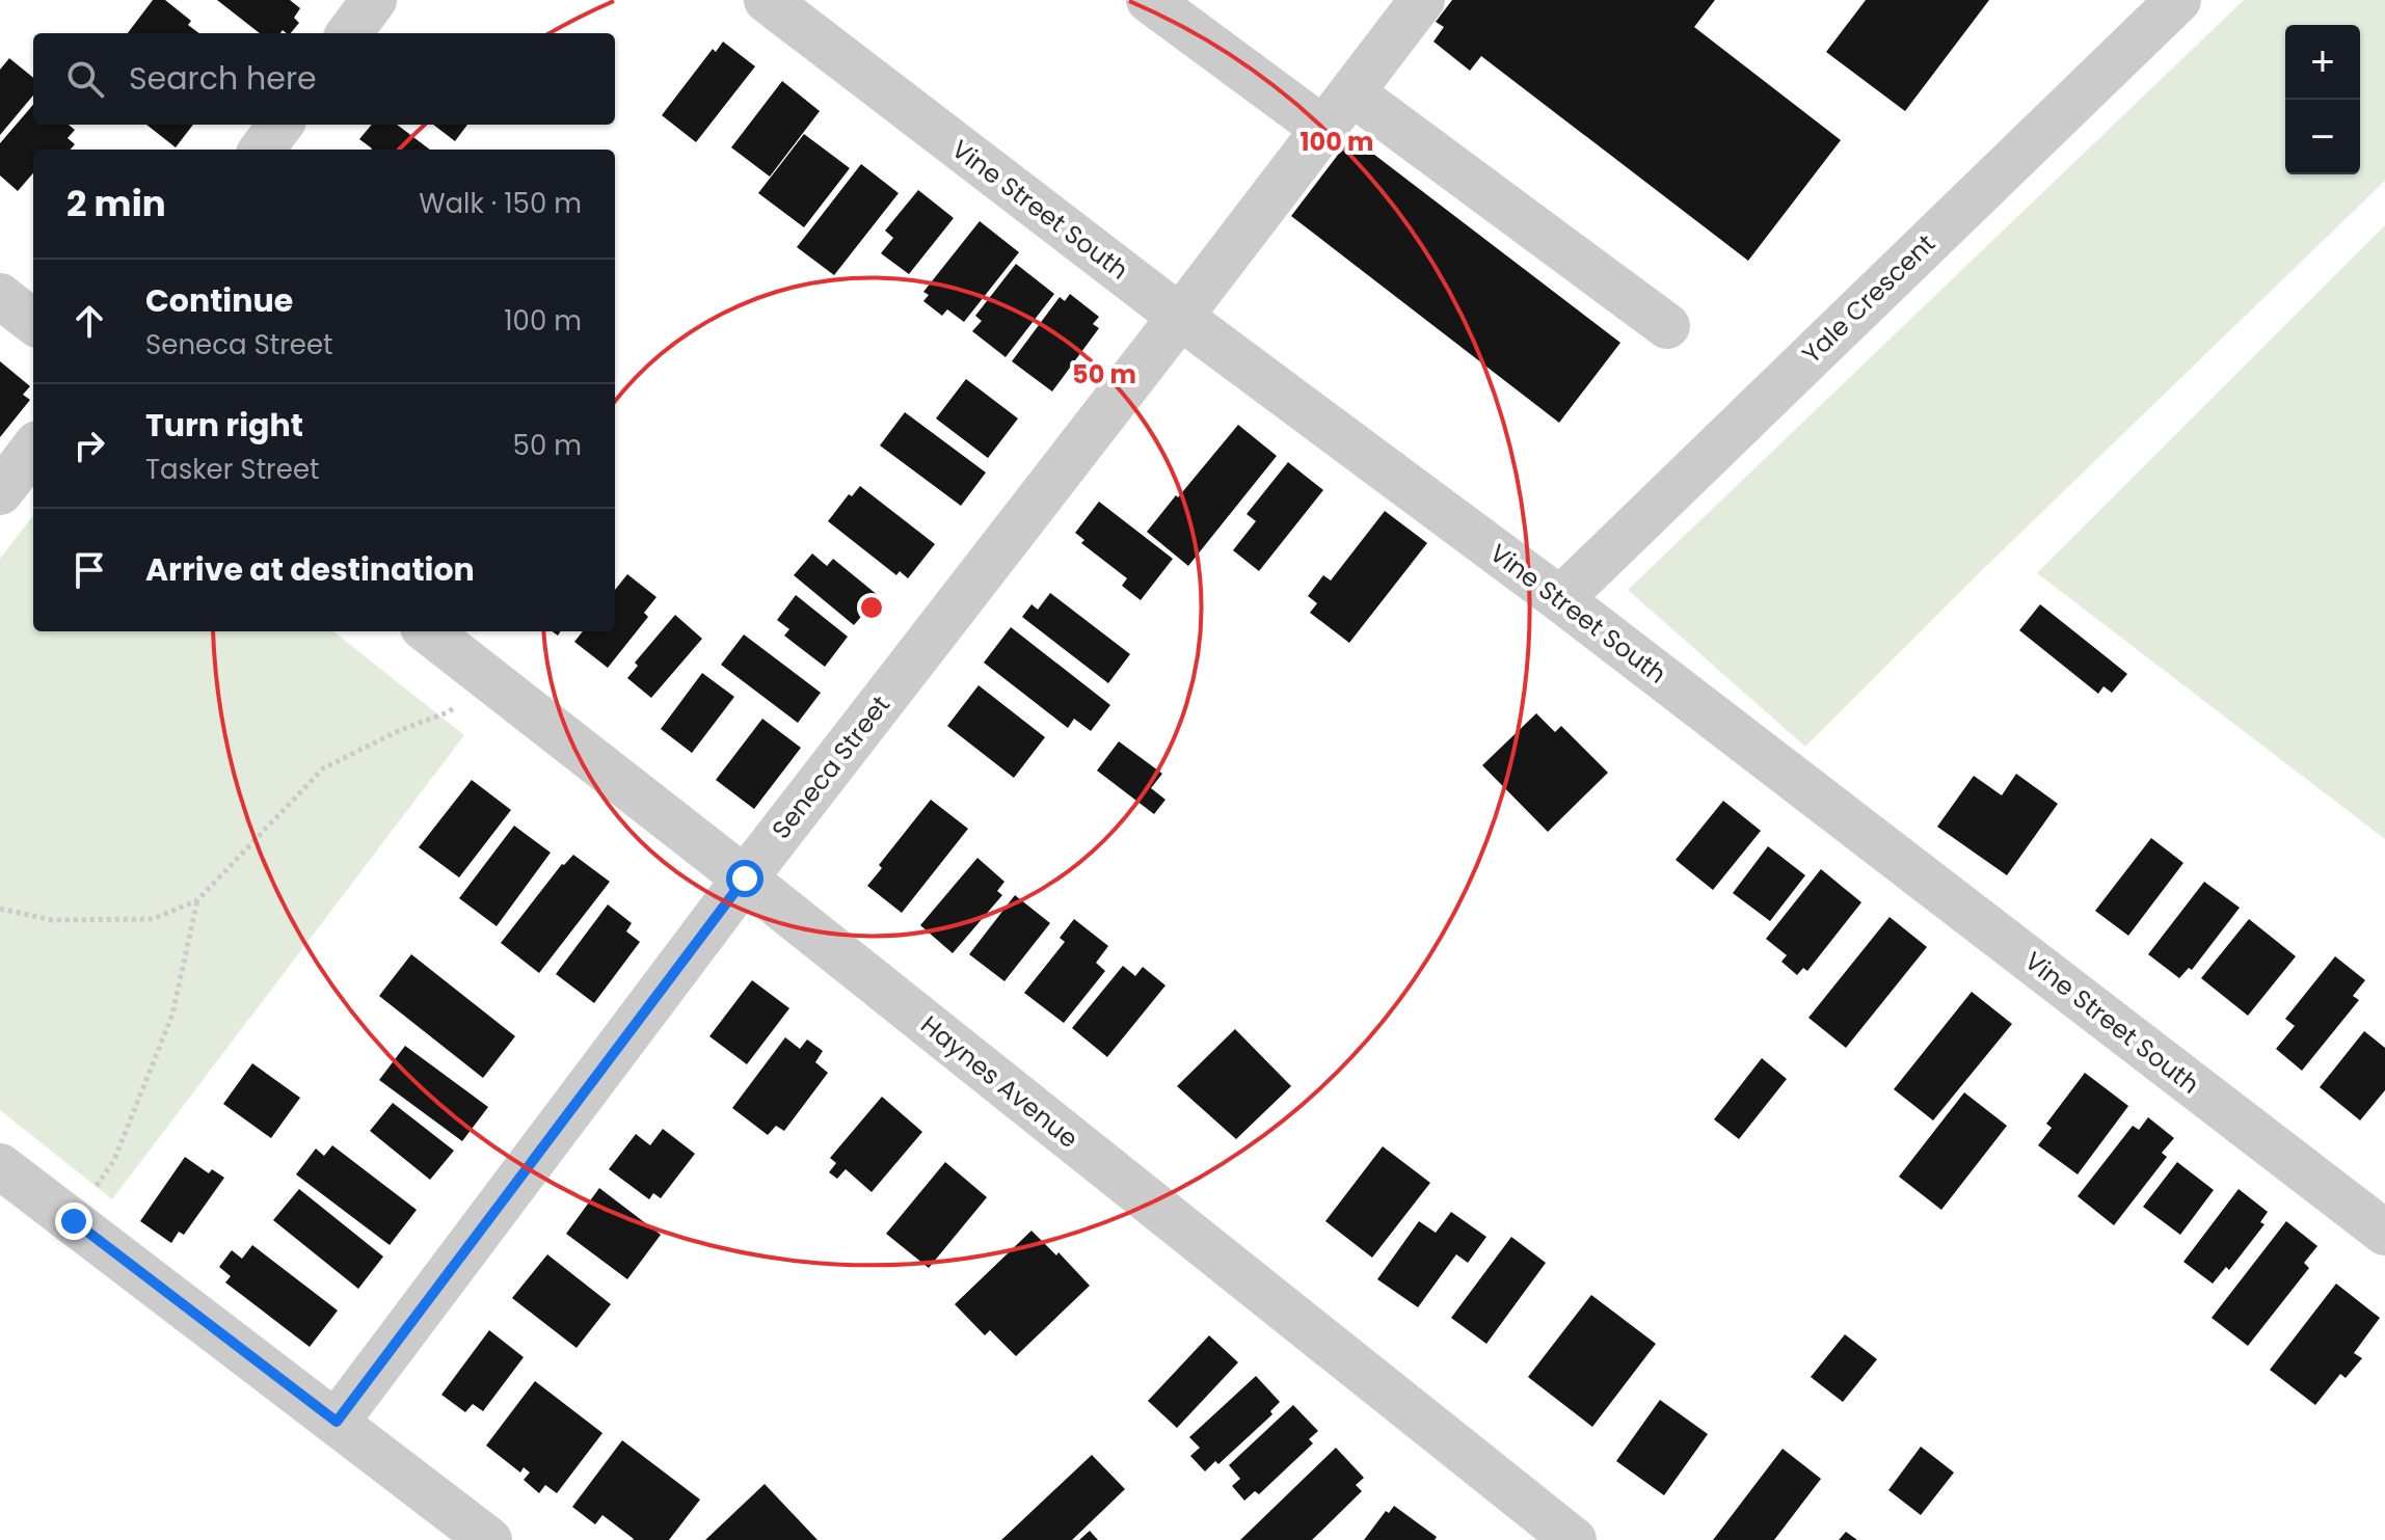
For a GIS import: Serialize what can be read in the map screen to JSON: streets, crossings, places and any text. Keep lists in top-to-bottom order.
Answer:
{
  "streets": {
    "street": [
      "Vine Street South",
      "Yale Crescent",
      "Seneca Street",
      "Haynes Avenue"
    ]
  },
  "crossings": [
    ["Vine Street South", "Yale Crescent"],
    ["Vine Street South", "Seneca Street"],
    ["Seneca Street", "Haynes Avenue"]
  ],
  "page": {
    "map_buttons": ["+", "−"],
    "search": "Search here",
    "heading": ["2 min", "Walk · 150 m"],
    "list": [
      ["Continue", "Seneca Street", "100 m"],
      ["Turn right", "Tasker Street", "50 m"],
      "Arrive at destination"
    ]
  },
  "rings": ["100 m", "50 m"]
}
